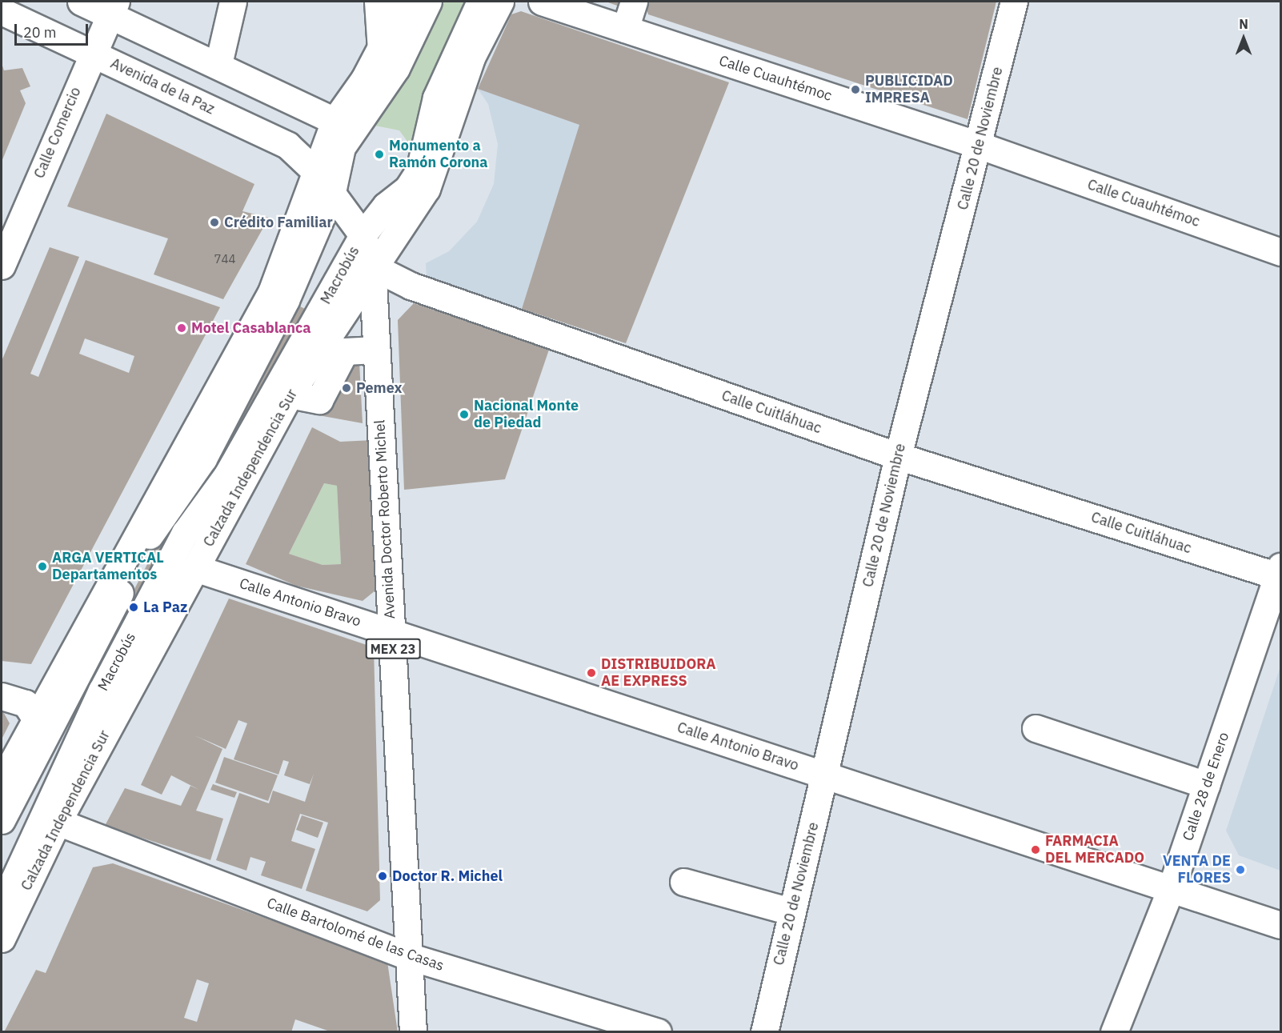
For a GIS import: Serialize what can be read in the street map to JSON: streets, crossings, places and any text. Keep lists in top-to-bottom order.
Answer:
{
  "streets": {
    "street": [
      "Calle Cuauhtémoc",
      "Avenida de la Paz",
      "Calle Comercio",
      "Calle 20 de Noviembre",
      "Macrobús",
      "Calle Cuitláhuac",
      "Calzada Independencia Sur",
      "Avenida Doctor Roberto Michel",
      "Calle Antonio Bravo",
      "MEX 23",
      "Calle 28 de Enero",
      "Calle Bartolomé de las Casas"
    ]
  },
  "crossings": [
    ["Calle Cuauhtémoc", "Calle 20 de Noviembre"],
    ["Avenida de la Paz", "Calle Comercio"],
    ["Avenida de la Paz", "Macrobús"],
    ["Calle 20 de Noviembre", "Calle Cuitláhuac"],
    ["Calle 20 de Noviembre", "Calle Antonio Bravo"],
    ["Calle Cuitláhuac", "Calzada Independencia Sur"],
    ["Calle Cuitláhuac", "Avenida Doctor Roberto Michel"],
    ["Calle Cuitláhuac", "Calle 28 de Enero"],
    ["Calzada Independencia Sur", "Avenida Doctor Roberto Michel"],
    ["Calzada Independencia Sur", "Calle Antonio Bravo"],
    ["Calzada Independencia Sur", "Calle Bartolomé de las Casas"],
    ["Avenida Doctor Roberto Michel", "Calle Antonio Bravo"],
    ["Avenida Doctor Roberto Michel", "Calle Bartolomé de las Casas"],
    ["Calle Antonio Bravo", "Calle 28 de Enero"]
  ],
  "places": [
    "PUBLICIDAD IMPRESA",
    "Monumento a Ramón Corona",
    "Crédito Familiar",
    "Motel Casablanca",
    "Pemex",
    "Nacional Monte de Piedad",
    "ARGA VERTICAL Departamentos",
    "La Paz",
    "DISTRIBUIDORA AE EXPRESS",
    "FARMACIA DEL MERCADO",
    "VENTA DE FLORES",
    "Doctor R. Michel"
  ],
  "house_numbers": ["744"],
  "scale_bar": "20 m",
  "north": "top"
}
